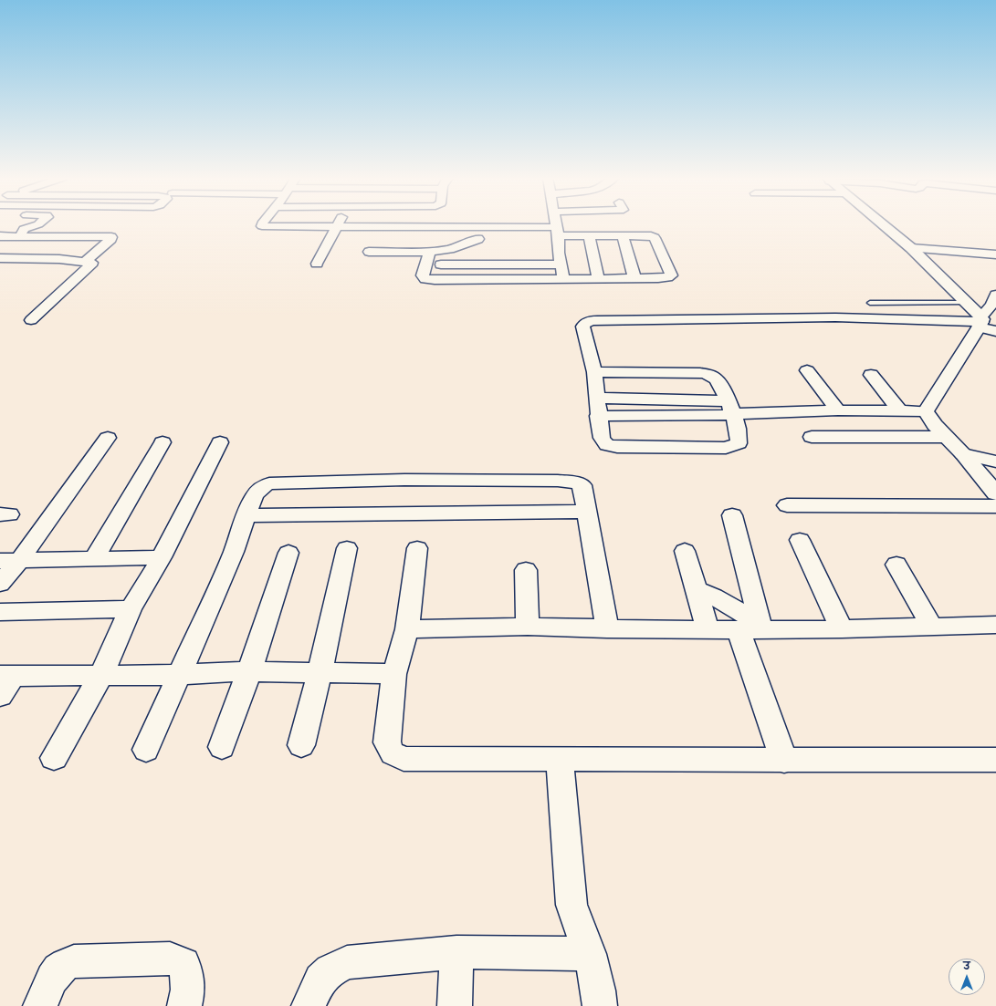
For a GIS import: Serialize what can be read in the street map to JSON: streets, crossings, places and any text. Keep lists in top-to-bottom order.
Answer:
{
  "north": "top"
}
